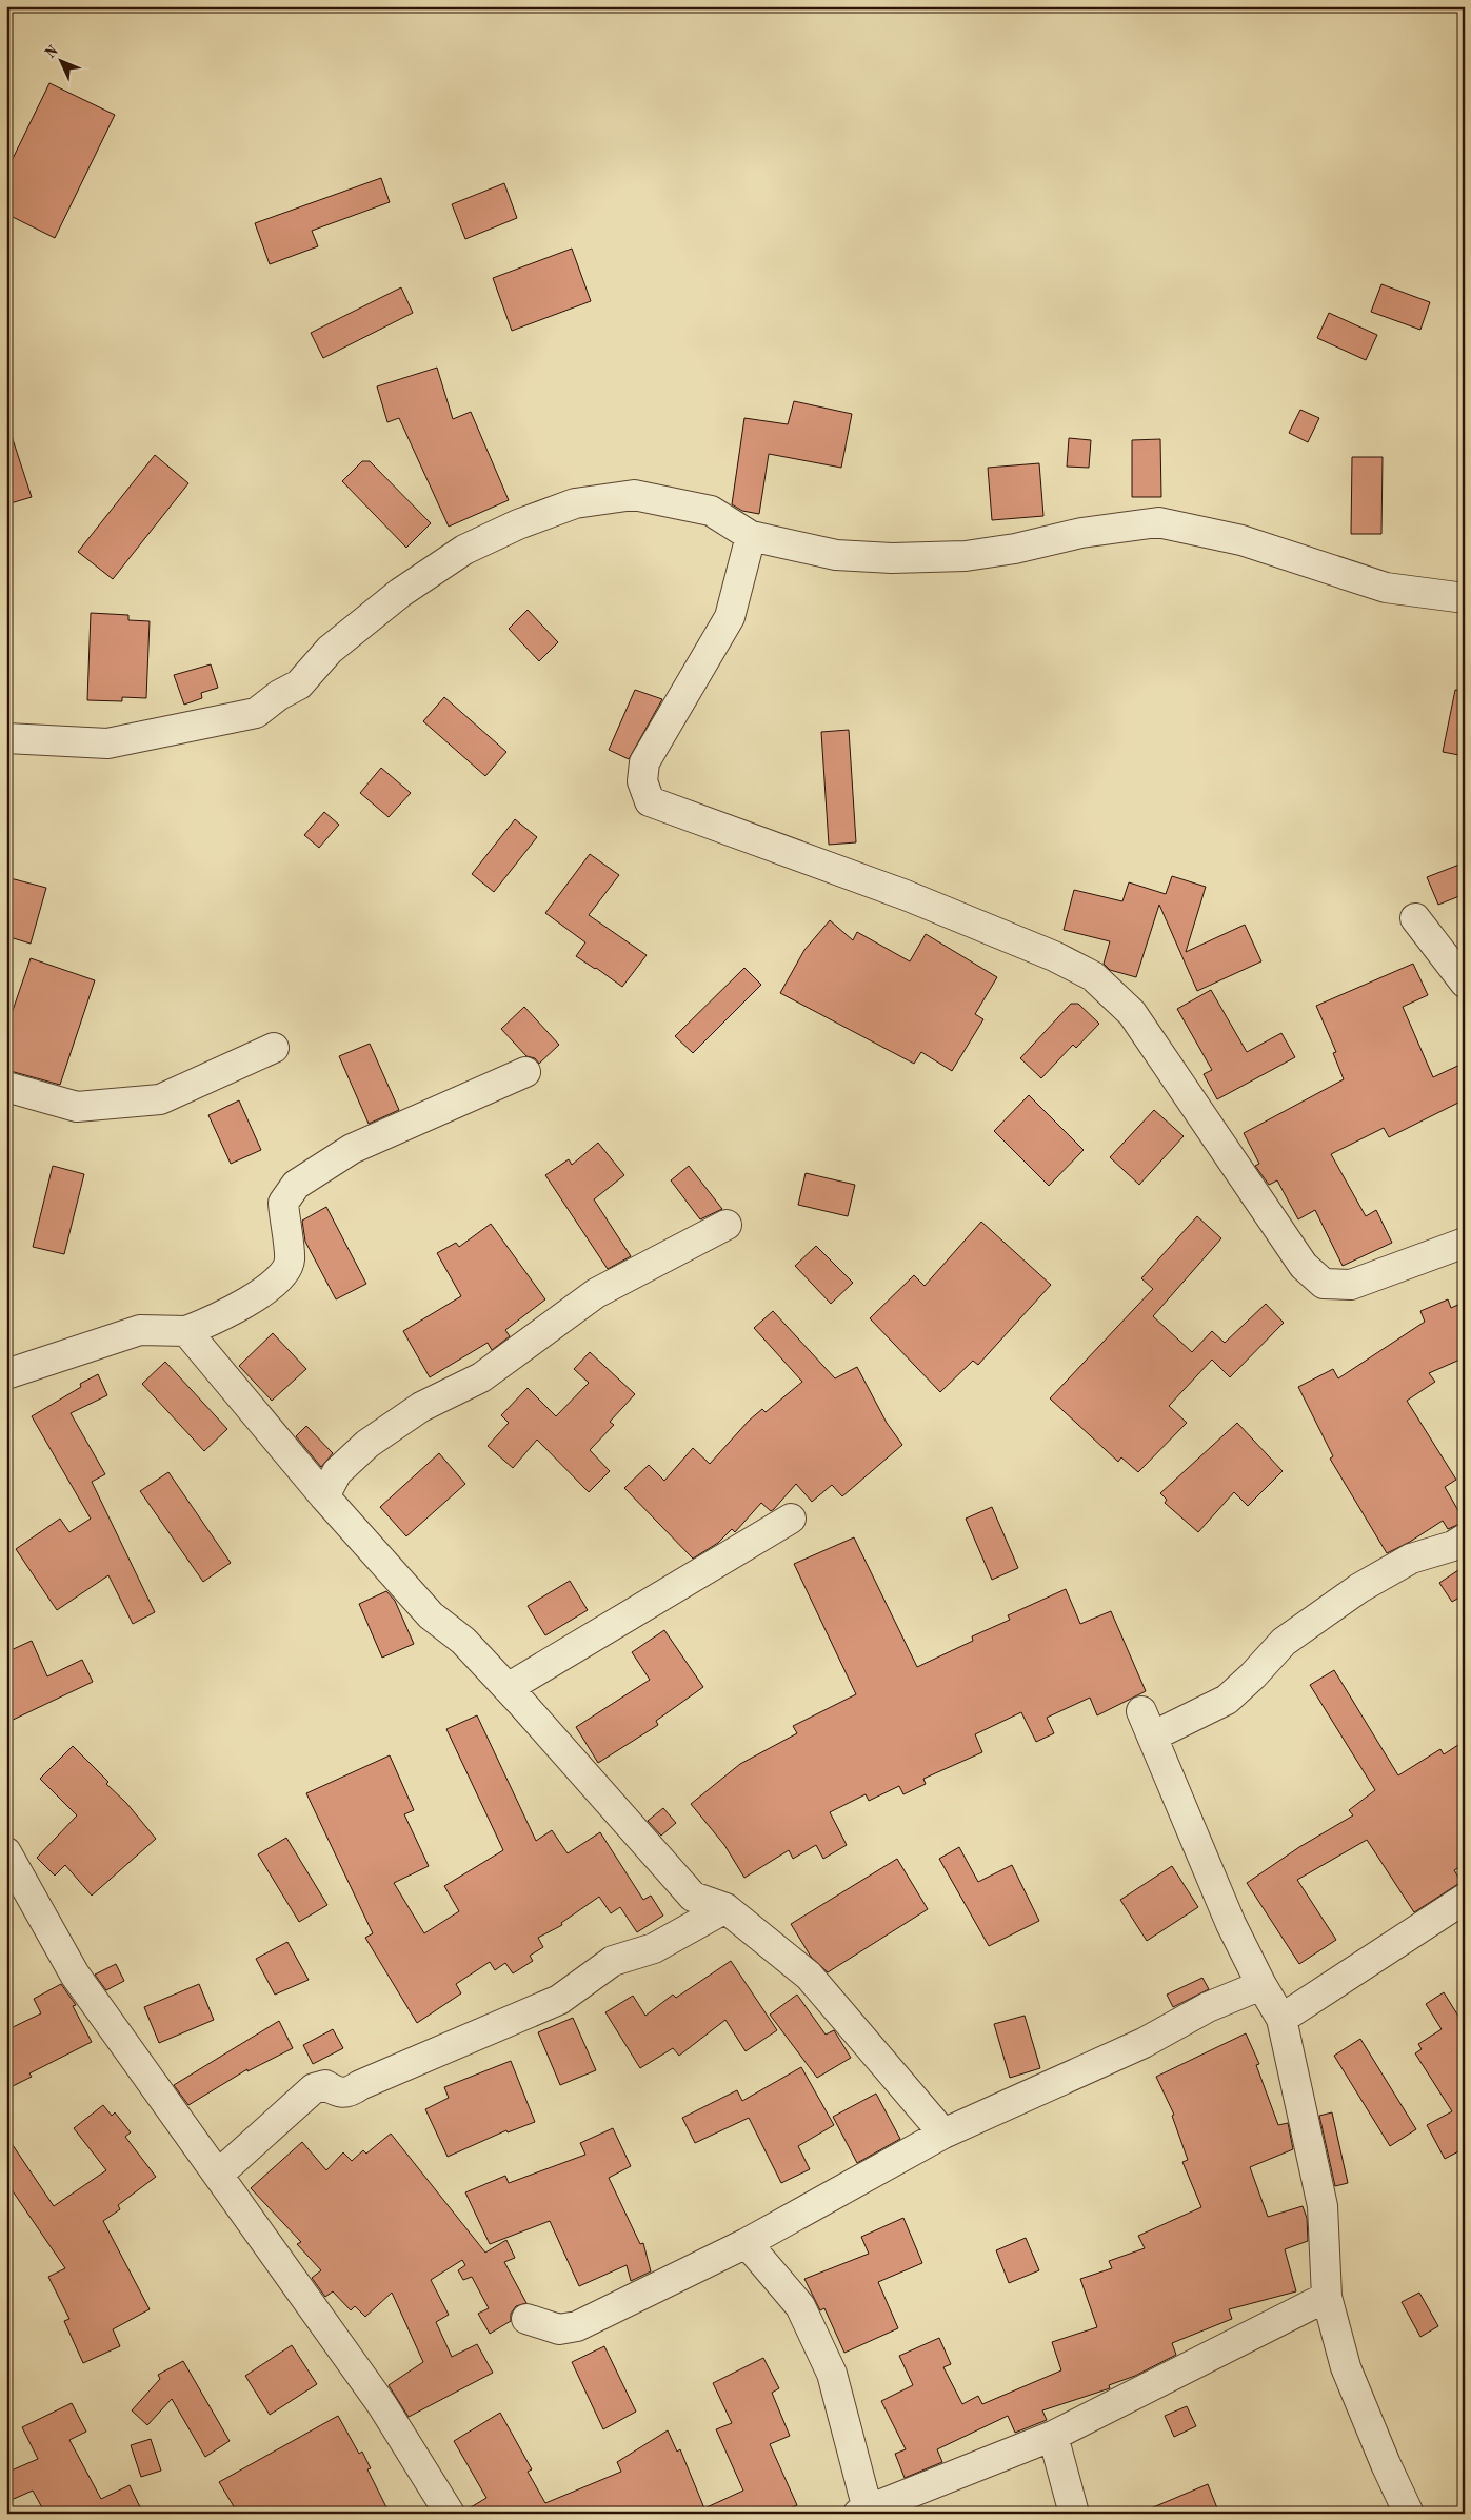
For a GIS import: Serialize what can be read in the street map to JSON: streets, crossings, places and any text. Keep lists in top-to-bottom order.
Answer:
{
  "north": "top left"
}
